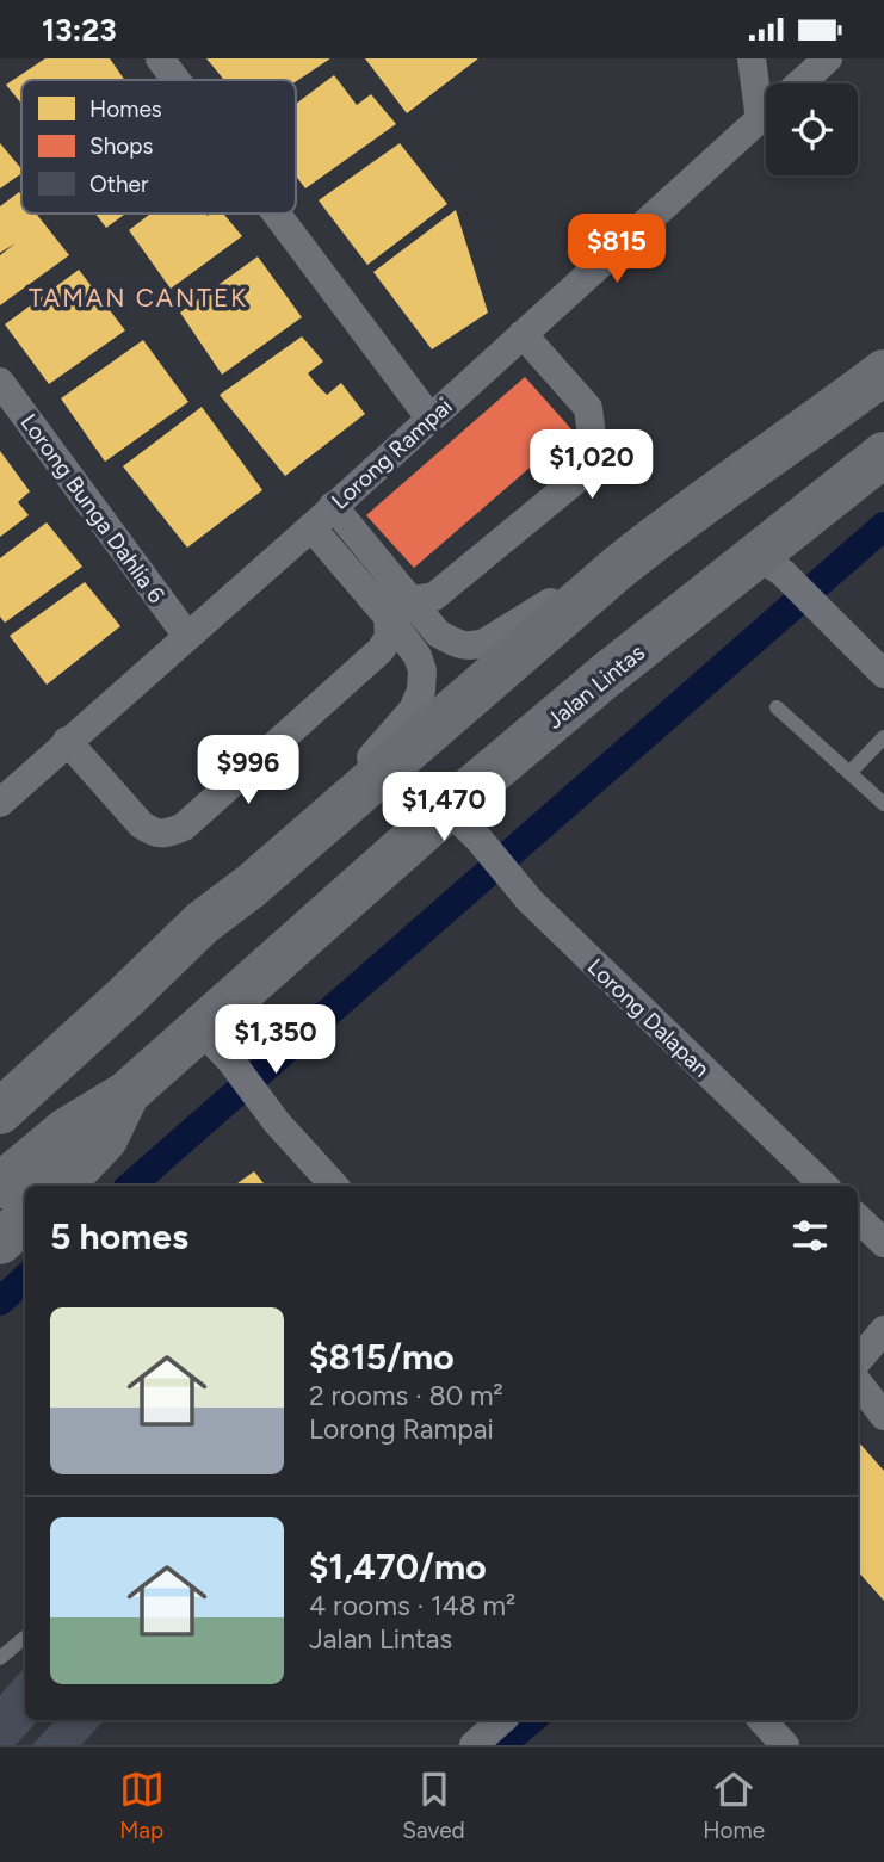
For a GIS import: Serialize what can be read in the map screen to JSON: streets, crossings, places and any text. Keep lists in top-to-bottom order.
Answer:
{
  "streets": {
    "highway": ["Jalan Lintas"],
    "street": ["Lorong Rampai", "Lorong Bunga Dahlia 6", "Lorong Dalapan"]
  },
  "crossings": [
    ["Lorong Rampai", "Lorong Bunga Dahlia 6"],
    ["Jalan Lintas", "Lorong Dalapan"]
  ],
  "districts": ["TAMAN CANTEK"],
  "legend": ["Homes", "Shops", "Other"],
  "page": {
    "status": "13:23",
    "price": [
      "$815",
      "$1,020",
      "$996",
      "$1,470",
      "$1,350"
    ],
    "heading": "5 homes",
    "list": [
      {
        "name": "$815/mo",
        "note": "2 rooms · 80 m² · Lorong Rampai"
      },
      {
        "name": "$1,470/mo",
        "note": "4 rooms · 148 m² · Jalan Lintas"
      }
    ],
    "tabs": ["Map", "Saved", "Home"]
  }
}
